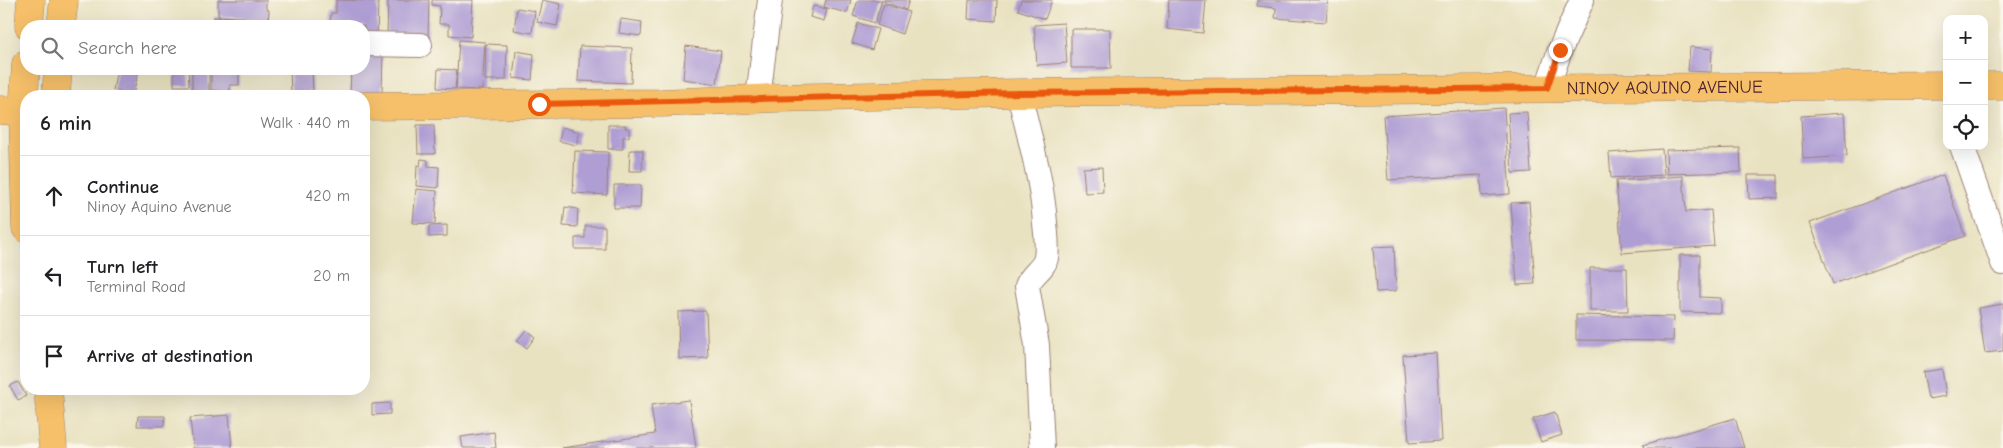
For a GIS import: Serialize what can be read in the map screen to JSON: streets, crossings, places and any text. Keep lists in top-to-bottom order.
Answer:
{
  "streets": {
    "main road": ["NINOY AQUINO AVENUE"]
  },
  "page": {
    "map_buttons": ["+", "−"],
    "search": "Search here",
    "heading": ["6 min", "Walk · 440 m"],
    "list": [
      ["Continue", "Ninoy Aquino Avenue", "420 m"],
      ["Turn left", "Terminal Road", "20 m"],
      "Arrive at destination"
    ]
  }
}
